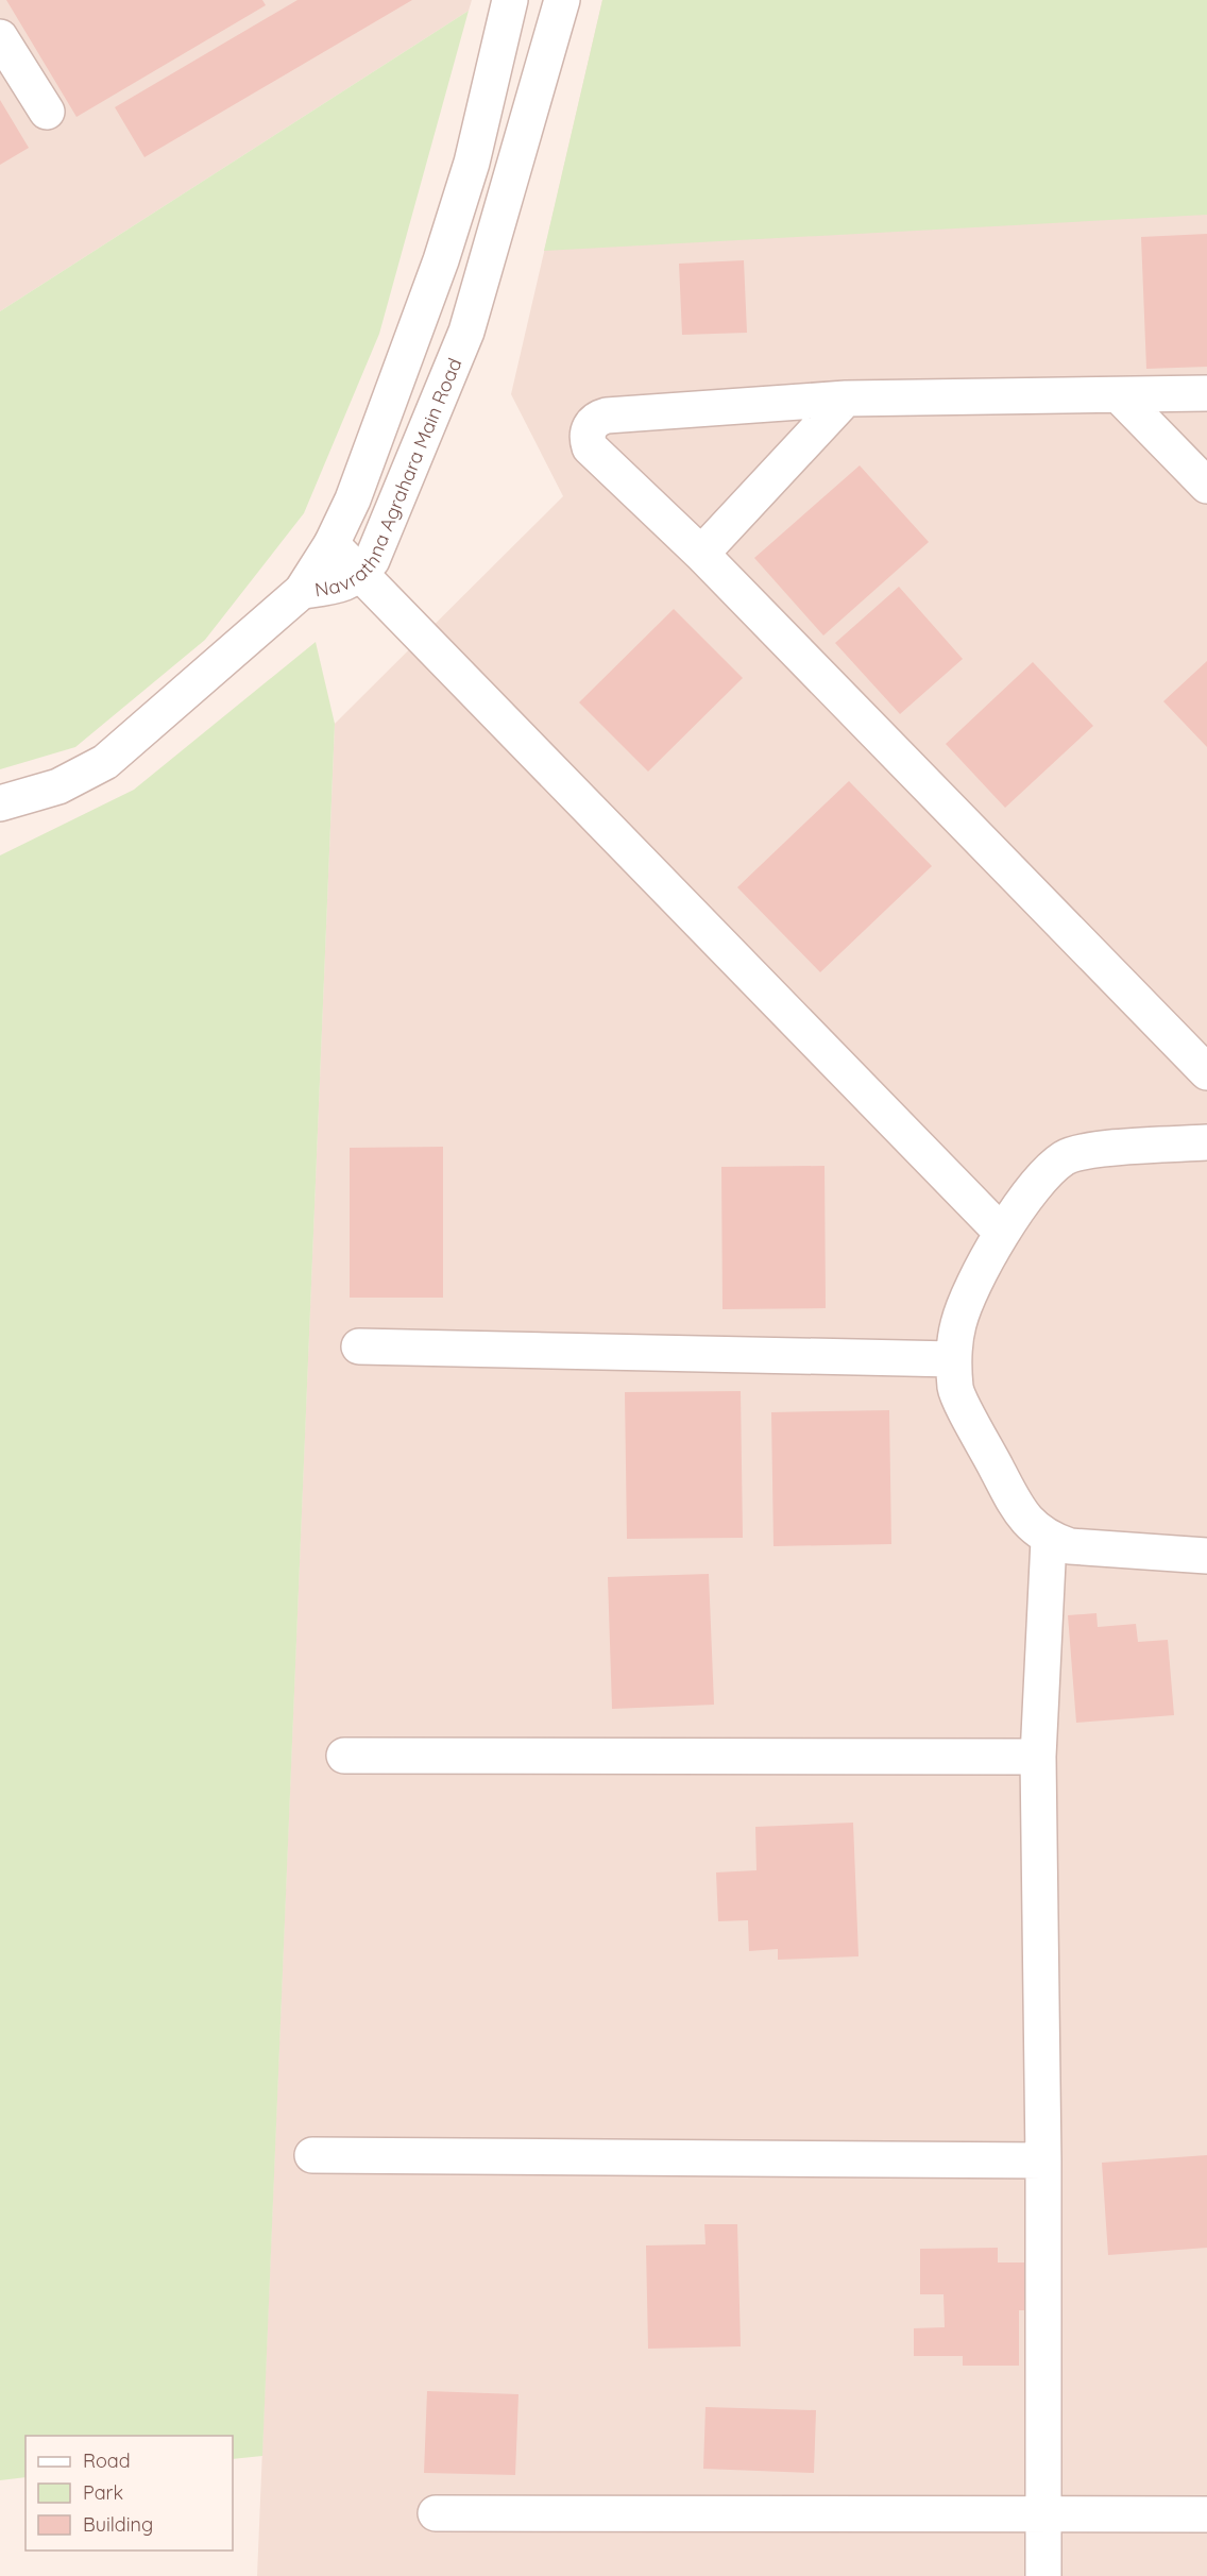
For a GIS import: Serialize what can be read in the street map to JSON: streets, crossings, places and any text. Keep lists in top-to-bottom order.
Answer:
{
  "streets": {
    "street": ["Navrathna Agrahara Main Road"]
  },
  "legend": ["Road", "Park", "Building"]
}
